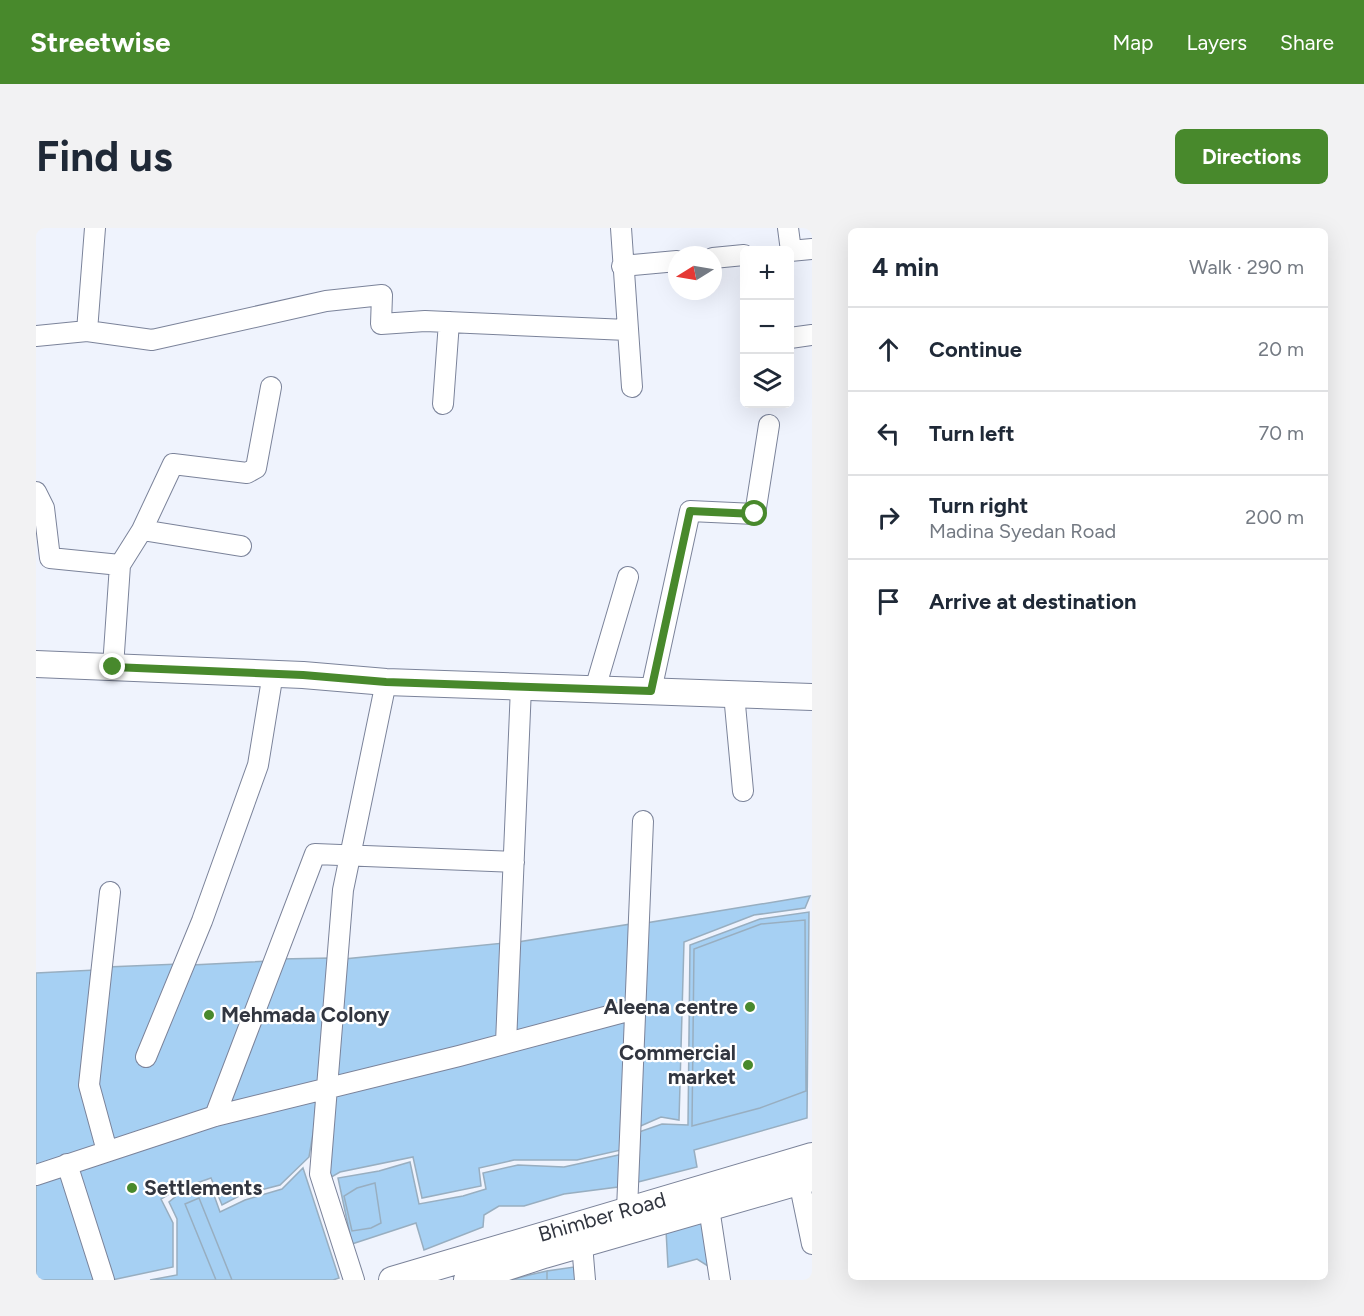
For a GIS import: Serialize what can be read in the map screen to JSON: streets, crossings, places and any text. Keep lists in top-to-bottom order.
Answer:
{
  "streets": {
    "main road": ["Bhimber Road"]
  },
  "places": [
    "Aleena centre",
    "Mehmada Colony",
    "Commercial market",
    "Settlements"
  ],
  "north": "left",
  "page": {
    "header": "Streetwise",
    "nav": ["Map", "Layers", "Share"],
    "buttons": "Directions",
    "title": "Find us",
    "heading": ["4 min", "Walk · 290 m"],
    "map_buttons": ["+", "−"],
    "list": [
      ["Continue", "20 m"],
      ["Turn left", "70 m"],
      ["Turn right", "Madina Syedan Road", "200 m"],
      "Arrive at destination"
    ]
  }
}
